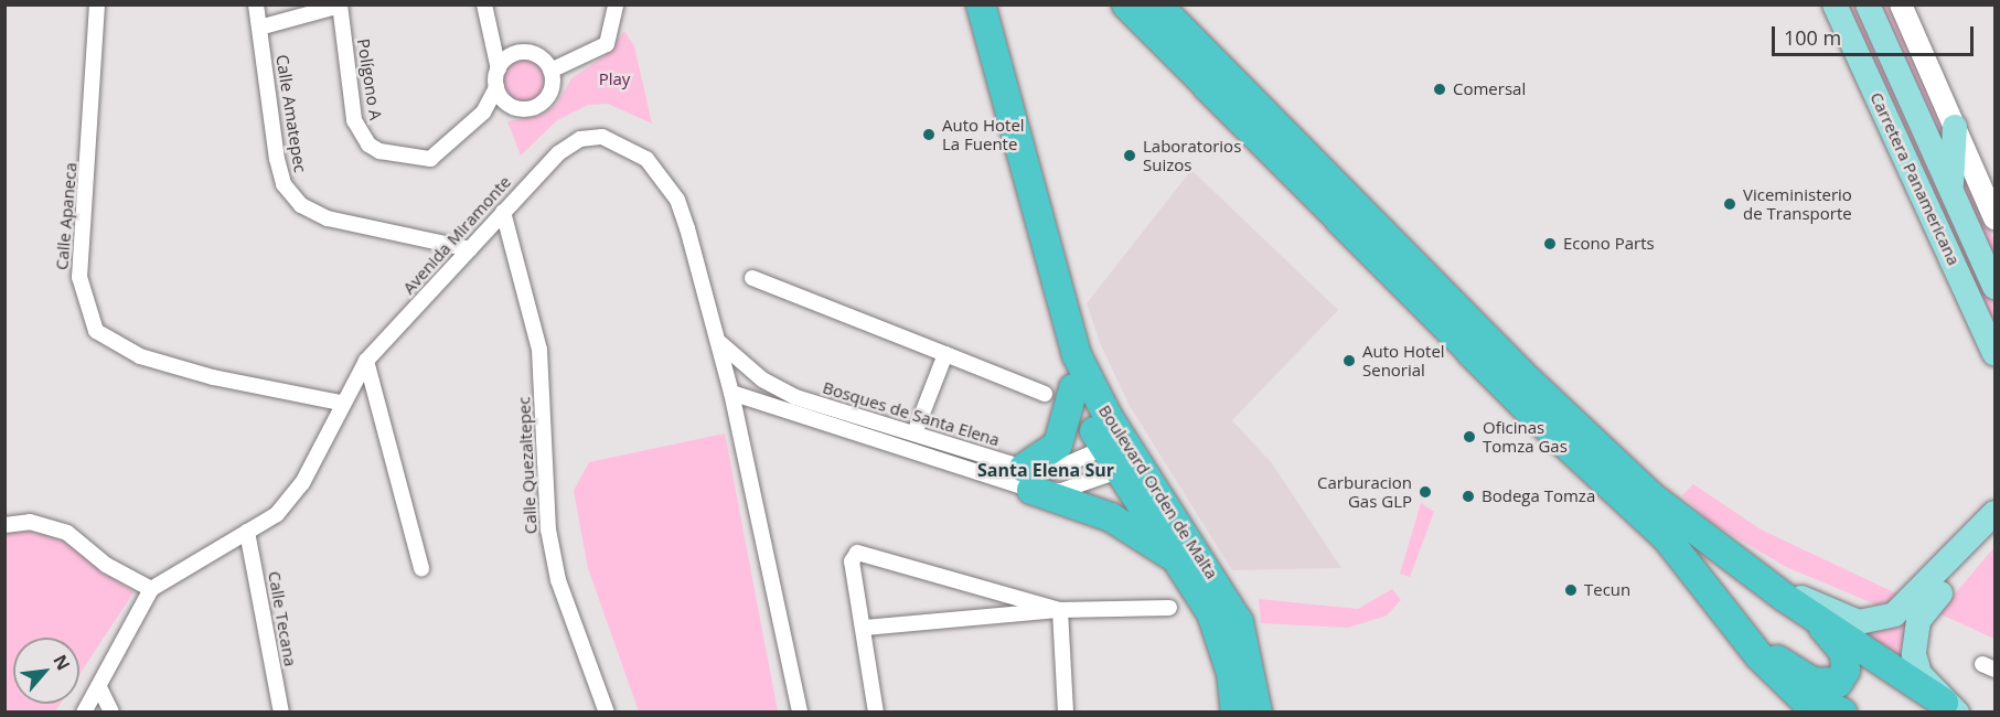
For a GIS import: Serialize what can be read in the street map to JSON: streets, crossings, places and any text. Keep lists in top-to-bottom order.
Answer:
{
  "streets": {
    "highway": ["Boulevard Orden de Malta"],
    "main road": ["Carretera Panamericana"],
    "street": [
      "Polígono A",
      "Calle Amatepec",
      "Calle Apaneca",
      "Avenida Miramonte",
      "Bosques de Santa Elena",
      "Calle Quezaltepec",
      "Calle Tecana"
    ]
  },
  "crossings": [
    ["Polígono A", "Calle Amatepec"],
    ["Calle Amatepec", "Avenida Miramonte"],
    ["Calle Apaneca", "Avenida Miramonte"],
    ["Avenida Miramonte", "Bosques de Santa Elena"],
    ["Avenida Miramonte", "Calle Quezaltepec"],
    ["Avenida Miramonte", "Calle Tecana"],
    ["Bosques de Santa Elena", "Boulevard Orden de Malta"]
  ],
  "districts": ["Santa Elena Sur"],
  "parks": ["Play"],
  "places": [
    "Comersal",
    "Auto Hotel La Fuente",
    "Laboratorios Suizos",
    "Viceministerio de Transporte",
    "Econo Parts",
    "Auto Hotel Senorial",
    "Oficinas Tomza Gas",
    "Carburacion Gas GLP",
    "Bodega Tomza",
    "Tecun"
  ],
  "scale_bar": "100 m",
  "north": "top right"
}
